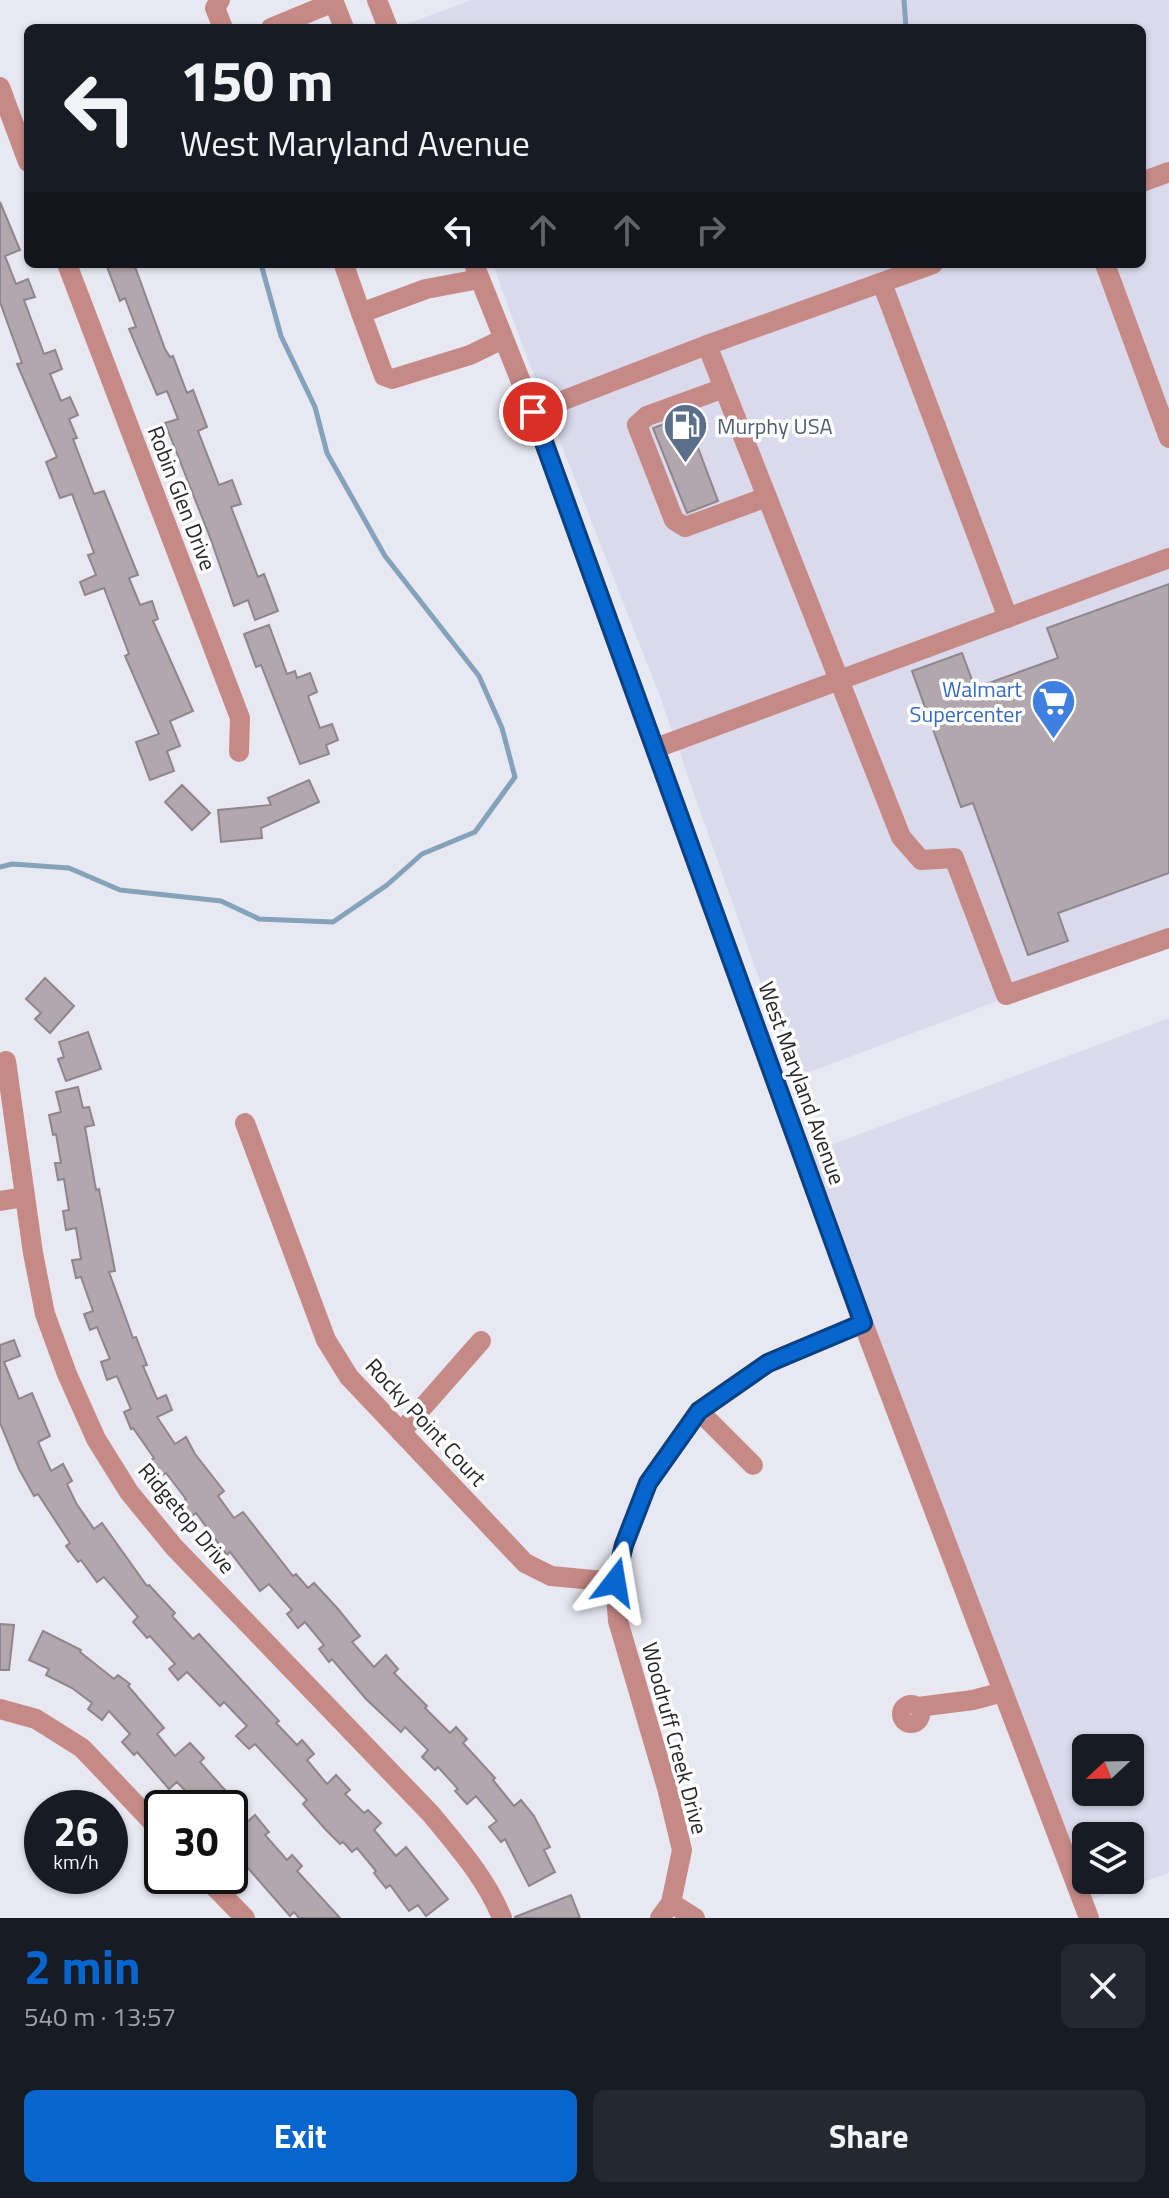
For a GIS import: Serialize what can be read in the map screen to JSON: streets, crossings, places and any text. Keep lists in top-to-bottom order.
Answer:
{
  "streets": {
    "street": [
      "Robin Glen Drive",
      "West Maryland Avenue",
      "Rocky Point Court",
      "Ridgetop Drive",
      "Woodruff Creek Drive"
    ]
  },
  "crossings": [
    ["West Maryland Avenue", "Woodruff Creek Drive"],
    ["Rocky Point Court", "Woodruff Creek Drive"]
  ],
  "places": {
    "fuel station": ["Murphy USA"],
    "supermarket": ["Walmart Supercenter"]
  },
  "north": "left",
  "page": {
    "turn": ["150 m", "West Maryland Avenue"],
    "speed": "26 km/h",
    "limit": "30",
    "heading": ["2 min", "540 m · 13:57"],
    "buttons": ["Exit", "Share"]
  }
}
